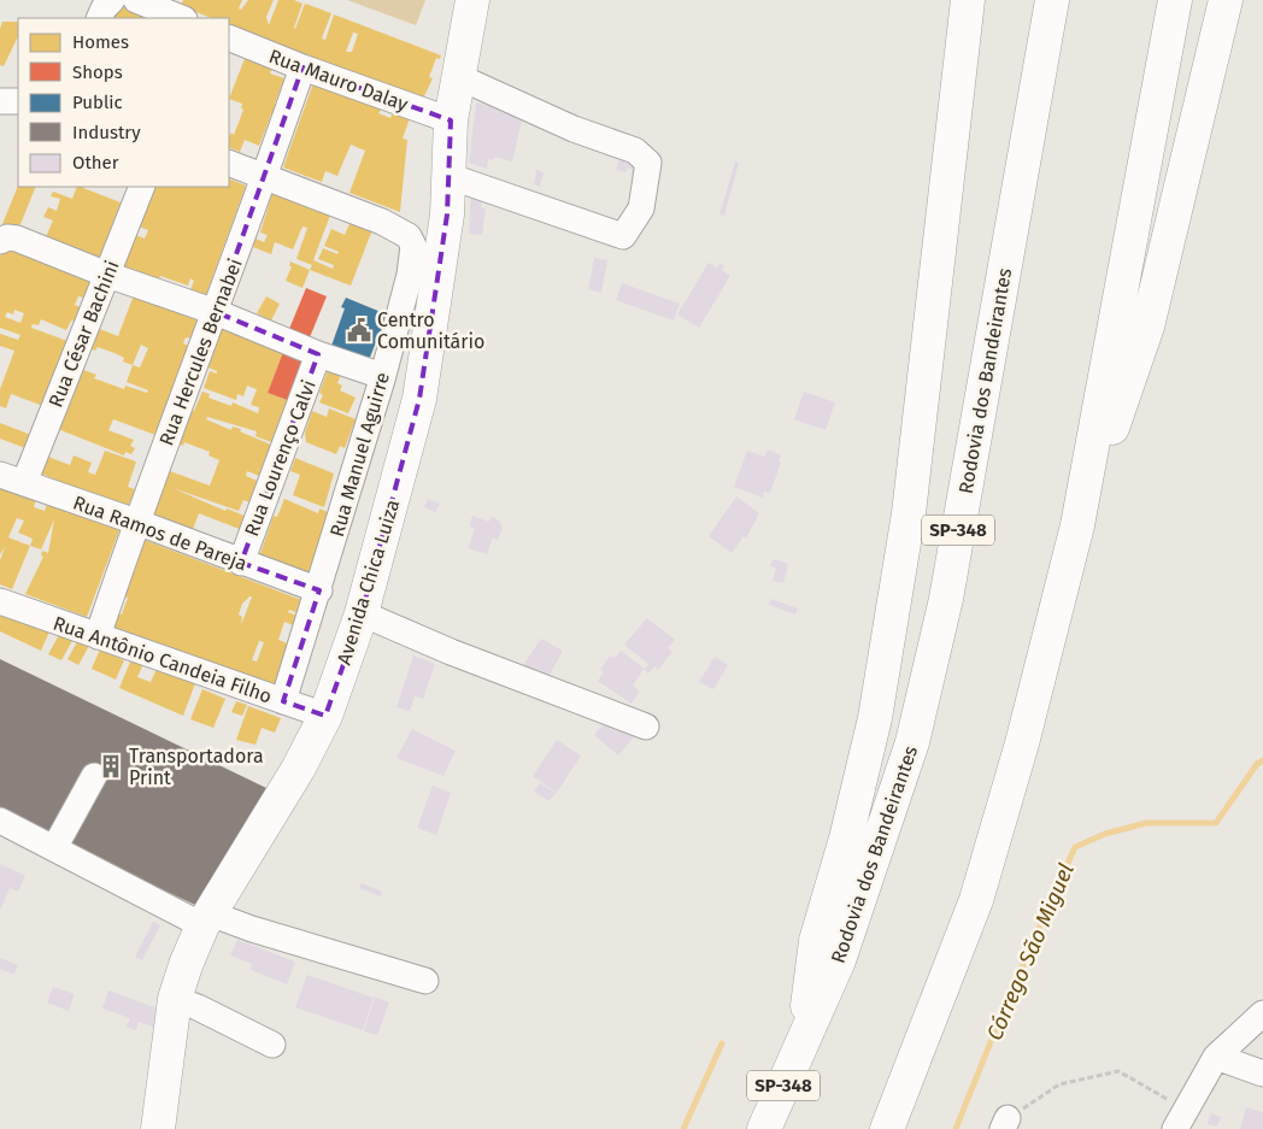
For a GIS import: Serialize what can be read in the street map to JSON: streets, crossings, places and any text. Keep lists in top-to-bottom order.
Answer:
{
  "streets": {
    "main road": ["Rodovia dos Bandeirantes", "SP-348", "Avenida Chica Luiza"],
    "street": [
      "Rua Mauro Dalay",
      "Rua César Bachini",
      "Rua Hercules Bernabei",
      "Rua Manuel Aguirre",
      "Rua Lourenço Calvi",
      "Rua Ramos de Pareja",
      "Rua Antônio Candeia Filho"
    ]
  },
  "crossings": [
    ["Rua Mauro Dalay", "Rua Hercules Bernabei"],
    ["Rua Mauro Dalay", "Avenida Chica Luiza"],
    ["Rua César Bachini", "Rua Ramos de Pareja"],
    ["Rua Hercules Bernabei", "Rua Manuel Aguirre"],
    ["Rua Hercules Bernabei", "Rua Ramos de Pareja"],
    ["Rua Hercules Bernabei", "Rua Antônio Candeia Filho"],
    ["Rua Manuel Aguirre", "Rua Ramos de Pareja"],
    ["Rua Manuel Aguirre", "Rua Antônio Candeia Filho"],
    ["Rua Lourenço Calvi", "Rua Ramos de Pareja"],
    ["Avenida Chica Luiza", "Rua Antônio Candeia Filho"]
  ],
  "water": ["Córrego São Miguel"],
  "places": {
    "public building": ["Centro Comunitário"],
    "building": ["Transportadora Print"]
  },
  "legend": [
    "Homes",
    "Shops",
    "Public",
    "Industry",
    "Other"
  ]
}
